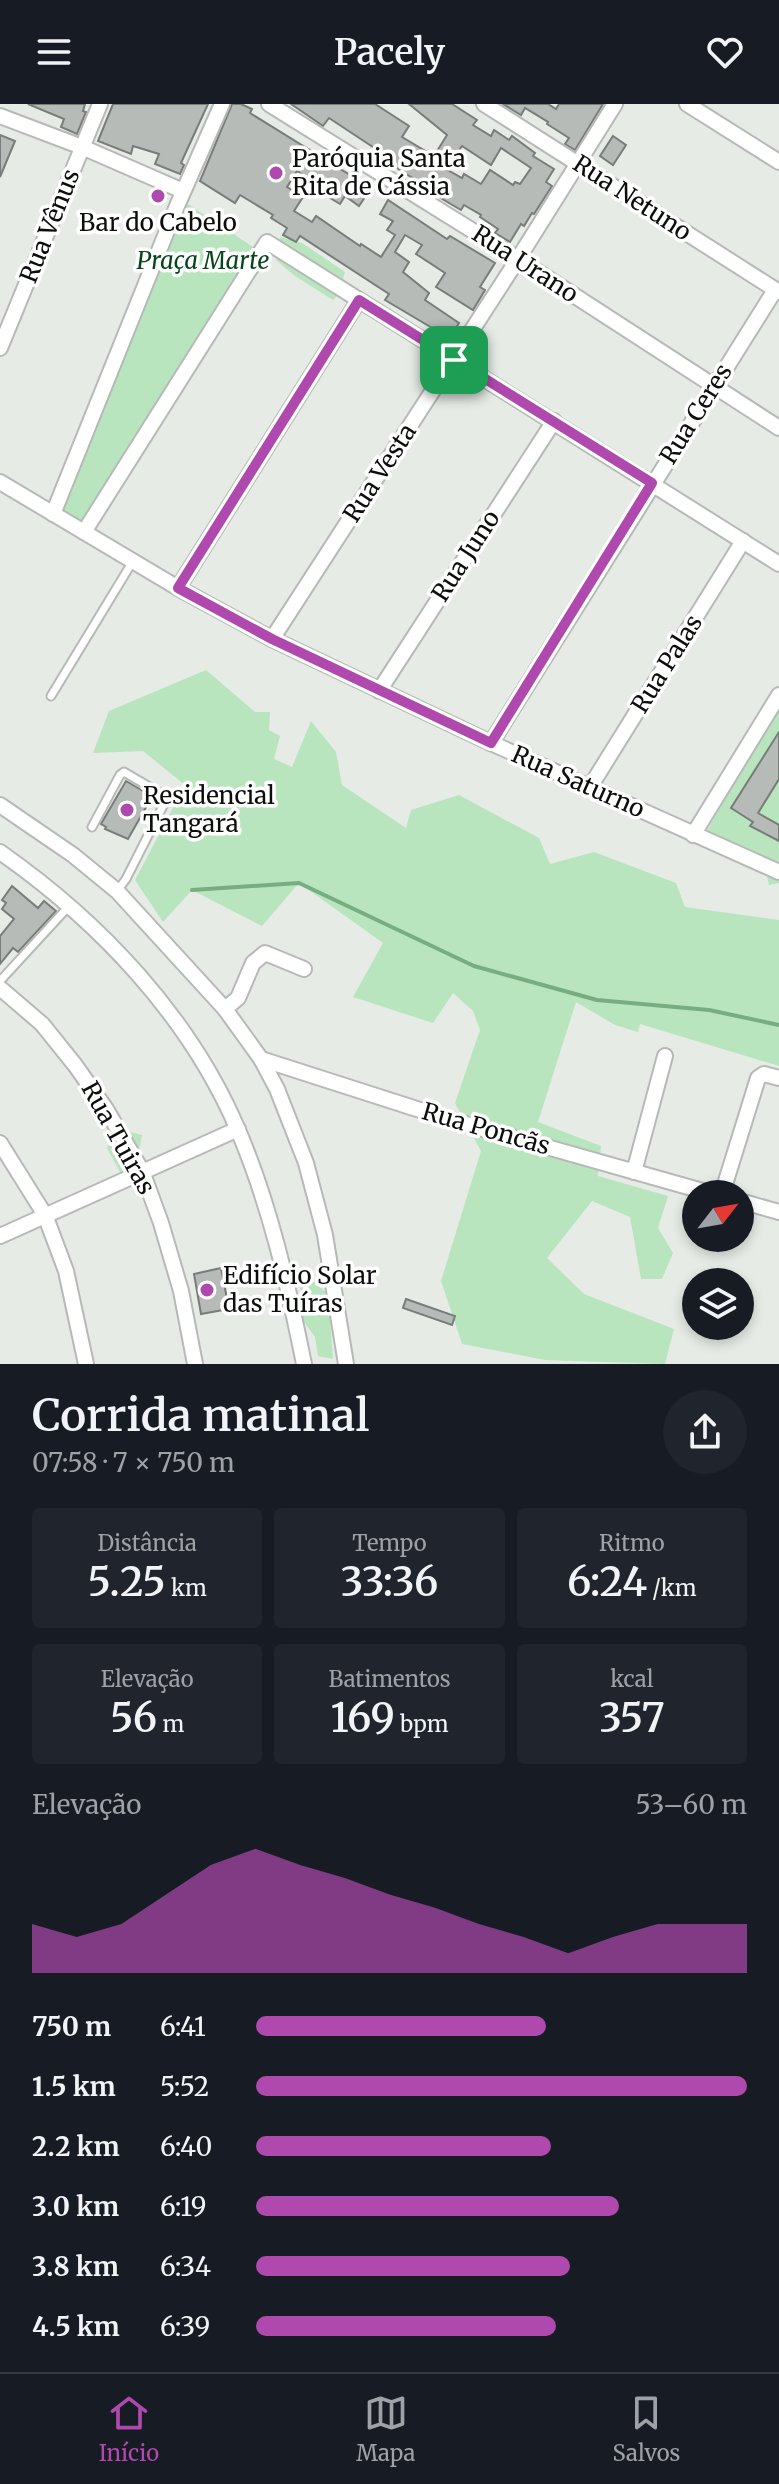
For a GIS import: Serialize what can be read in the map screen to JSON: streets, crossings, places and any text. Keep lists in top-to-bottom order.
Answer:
{
  "streets": {
    "street": [
      "Rua Netuno",
      "Rua Vênus",
      "Rua Urano",
      "Rua Ceres",
      "Rua Vesta",
      "Rua Juno",
      "Rua Palas",
      "Rua Saturno",
      "Rua Poncãs",
      "Rua Tuiras"
    ]
  },
  "crossings": [
    ["Rua Netuno", "Rua Ceres"],
    ["Rua Netuno", "Rua Vesta"],
    ["Rua Urano", "Rua Ceres"],
    ["Rua Urano", "Rua Vesta"],
    ["Rua Ceres", "Rua Saturno"],
    ["Rua Vesta", "Rua Saturno"],
    ["Rua Juno", "Rua Saturno"],
    ["Rua Palas", "Rua Saturno"]
  ],
  "parks": ["Praça Marte"],
  "places": [
    "Paróquia Santa Rita de Cássia",
    "Bar do Cabelo",
    "Residencial Tangará",
    "Edifício Solar das Tuíras"
  ],
  "north": "top right",
  "page": {
    "header": "Pacely",
    "heading": ["Corrida matinal", "07:58 · 7 × 750 m"],
    "stats": [
      ["Distância", "5.25 km"],
      ["Tempo", "33:36"],
      ["Ritmo", "6:24 /km"],
      ["Elevação", "56 m"],
      ["Batimentos", "169 bpm"],
      ["kcal", "357"]
    ],
    "chart": ["Elevação", "53–60 m"],
    "list": [
      {
        "name": "750 m",
        "note": "6:41"
      },
      {
        "name": "1.5 km",
        "note": "5:52"
      },
      {
        "name": "2.2 km",
        "note": "6:40"
      },
      {
        "name": "3.0 km",
        "note": "6:19"
      },
      {
        "name": "3.8 km",
        "note": "6:34"
      },
      {
        "name": "4.5 km",
        "note": "6:39"
      }
    ],
    "tabs": ["Início", "Mapa", "Salvos"]
  }
}
